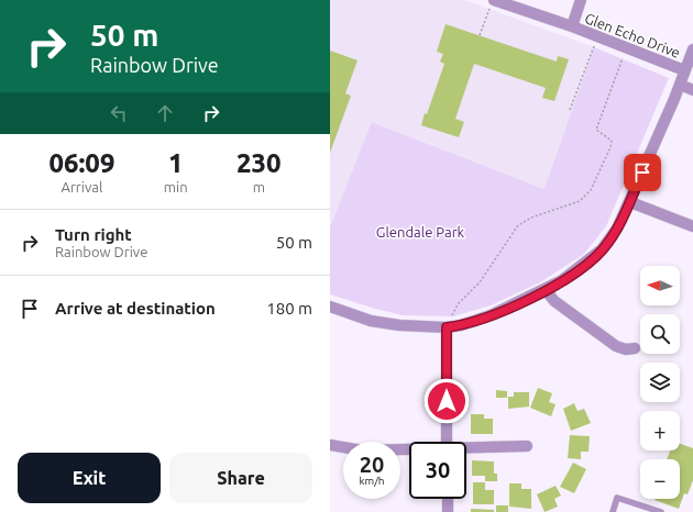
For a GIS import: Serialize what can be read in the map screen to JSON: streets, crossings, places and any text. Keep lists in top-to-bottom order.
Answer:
{
  "streets": {
    "street": ["Glen Echo Drive"]
  },
  "parks": ["Glendale Park"],
  "north": "left",
  "page": {
    "turn": ["50 m", "Rainbow Drive"],
    "eta": [
      "06:09",
      "Arrival",
      "1",
      "min",
      "230",
      "m"
    ],
    "list": [
      {
        "name": "Turn right",
        "note": "Rainbow Drive",
        "value": "50 m"
      },
      {
        "name": "Arrive at destination",
        "value": "180 m"
      }
    ],
    "map_buttons": ["+", "−"],
    "speed": "20 km/h",
    "limit": "30",
    "buttons": ["Exit", "Share"]
  }
}
